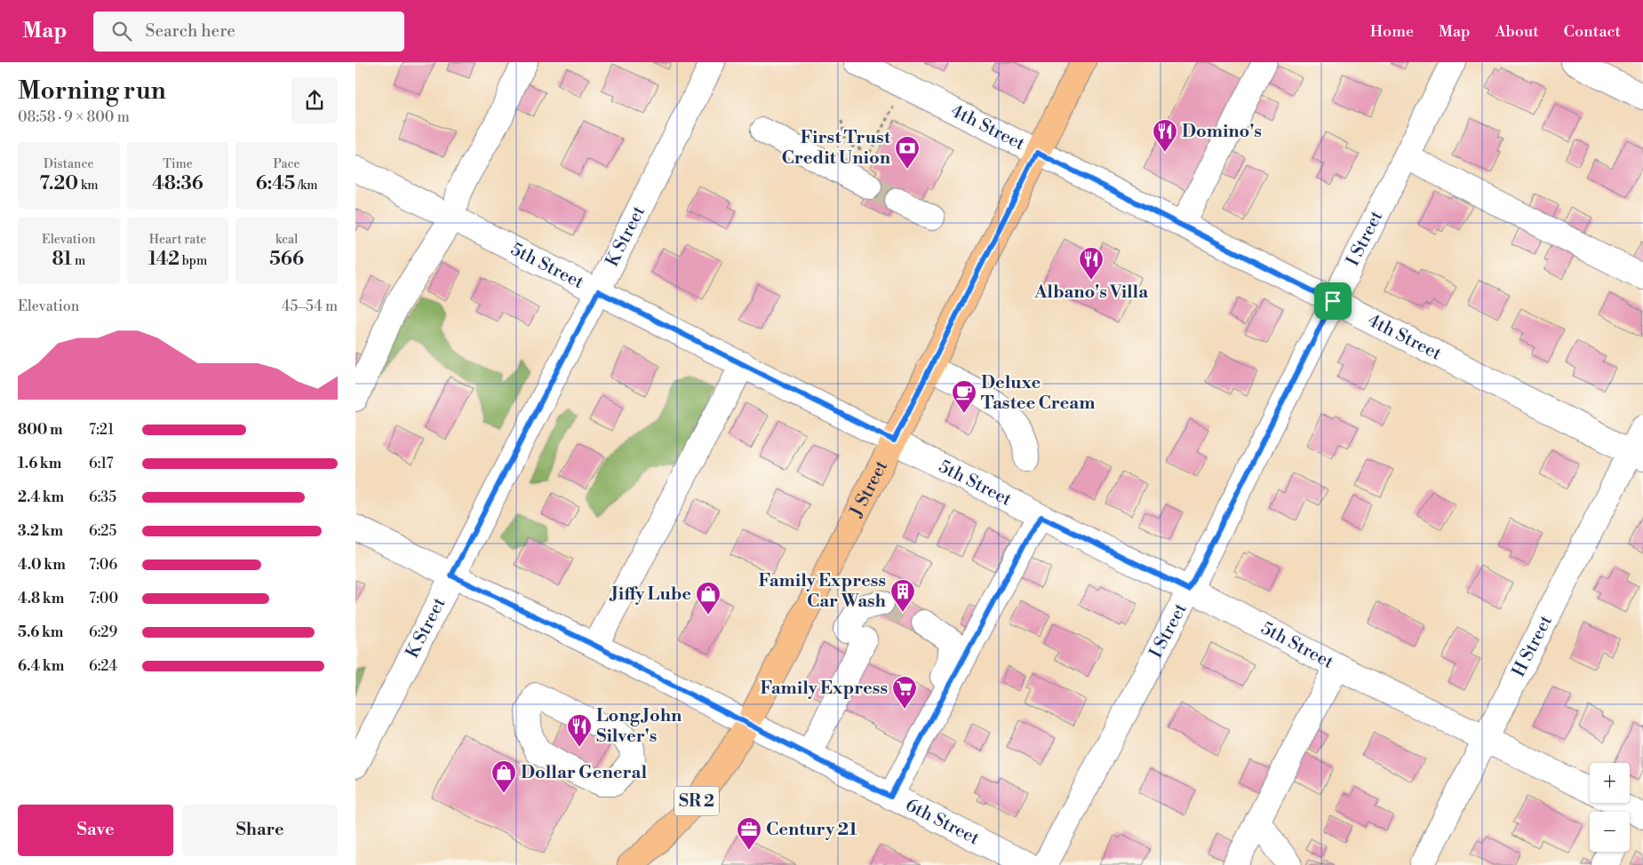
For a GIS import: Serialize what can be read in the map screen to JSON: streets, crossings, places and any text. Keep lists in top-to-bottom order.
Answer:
{
  "streets": {
    "main road": ["J Street", "SR 2"],
    "street": [
      "4th Street",
      "K Street",
      "I Street",
      "5th Street",
      "H Street",
      "6th Street"
    ]
  },
  "crossings": [
    ["4th Street", "I Street"],
    ["4th Street", "J Street"],
    ["4th Street", "H Street"],
    ["K Street", "5th Street"],
    ["K Street", "6th Street"],
    ["I Street", "5th Street"],
    ["5th Street", "J Street"],
    ["5th Street", "H Street"],
    ["J Street", "6th Street"]
  ],
  "places": {
    "restaurant": ["Domino's", "Albano's Villa", "Long John Silver's"],
    "bank": ["First Trust Credit Union"],
    "cafe": ["Deluxe Tastee Cream"],
    "building": ["Family Express Car Wash"],
    "shop": ["Jiffy Lube", "Dollar General"],
    "supermarket": ["Family Express"],
    "office": ["Century 21"]
  },
  "page": {
    "header": "Map",
    "search": "Search here",
    "nav": [
      "Home",
      "Map",
      "About",
      "Contact"
    ],
    "heading": ["Morning run", "08:58 · 9 × 800 m"],
    "stats": [
      ["Distance", "7.20 km"],
      ["Time", "48:36"],
      ["Pace", "6:45 /km"],
      ["Elevation", "81 m"],
      ["Heart rate", "142 bpm"],
      ["kcal", "566"]
    ],
    "chart": ["Elevation", "45–54 m"],
    "list": [
      {
        "name": "800 m",
        "note": "7:21"
      },
      {
        "name": "1.6 km",
        "note": "6:17"
      },
      {
        "name": "2.4 km",
        "note": "6:35"
      },
      {
        "name": "3.2 km",
        "note": "6:25"
      },
      {
        "name": "4.0 km",
        "note": "7:06"
      },
      {
        "name": "4.8 km",
        "note": "7:00"
      },
      {
        "name": "5.6 km",
        "note": "6:29"
      },
      {
        "name": "6.4 km",
        "note": "6:24"
      }
    ],
    "map_buttons": ["+", "−"],
    "buttons": ["Save", "Share"]
  }
}
